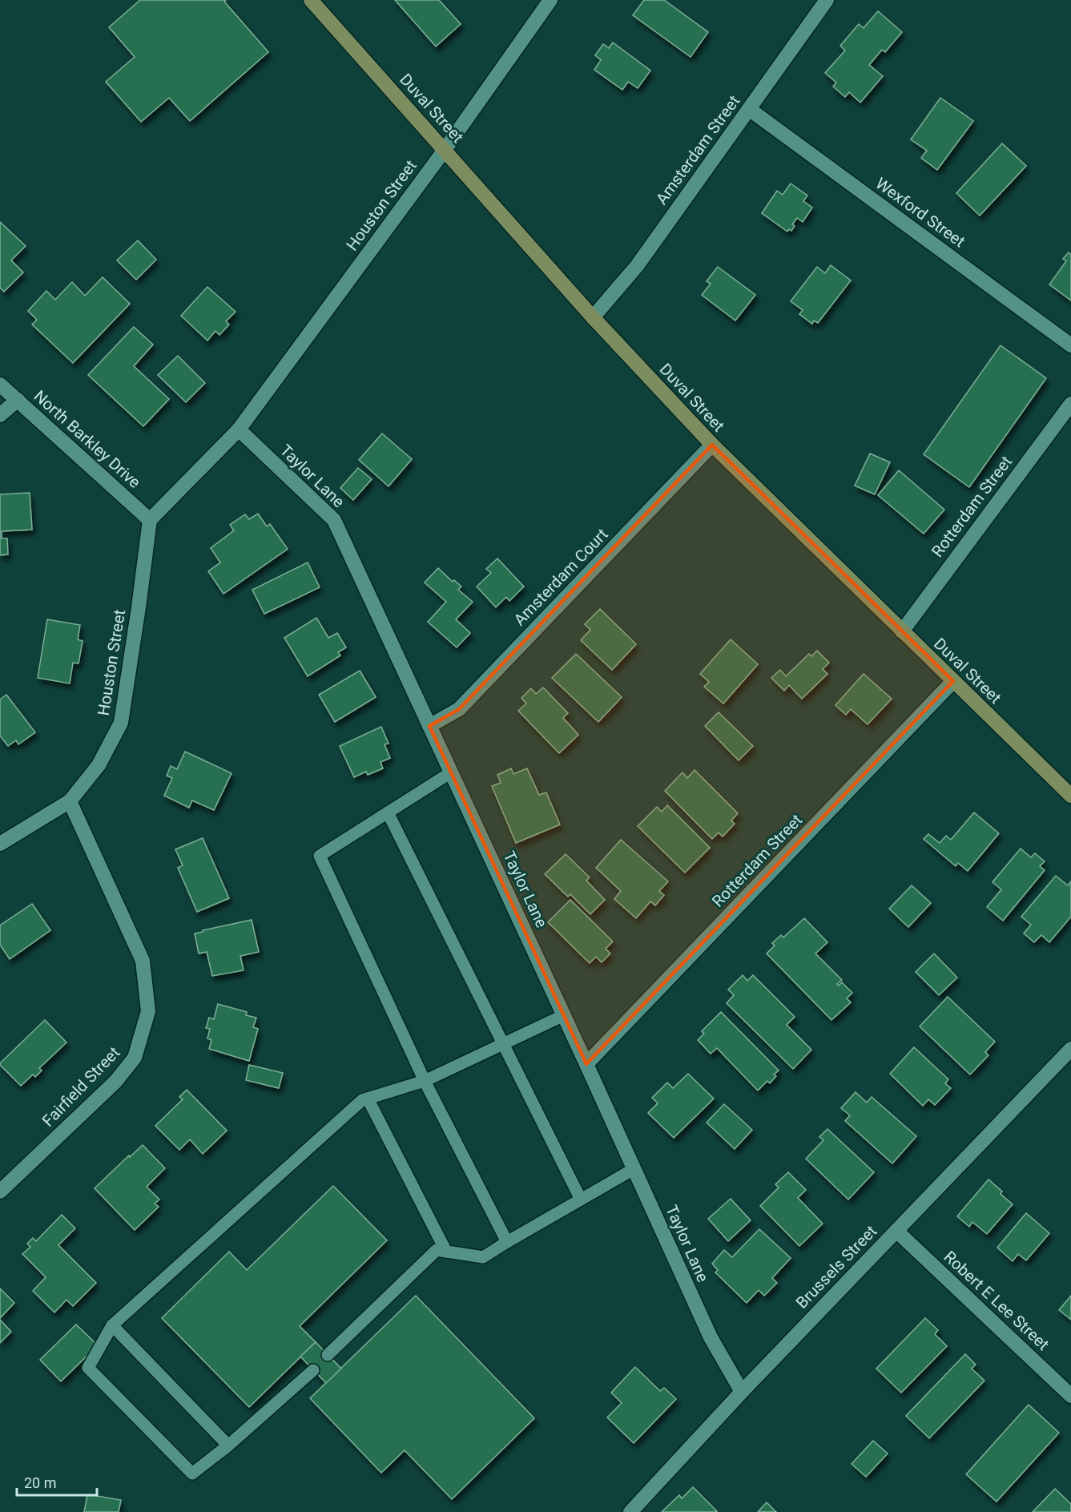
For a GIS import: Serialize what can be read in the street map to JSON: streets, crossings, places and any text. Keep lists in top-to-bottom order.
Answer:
{
  "streets": {
    "street": [
      "Duval Street",
      "Amsterdam Street",
      "Houston Street",
      "Wexford Street",
      "North Barkley Drive",
      "Taylor Lane",
      "Rotterdam Street",
      "Amsterdam Court",
      "Fairfield Street",
      "Brussels Street",
      "Robert E Lee Street"
    ]
  },
  "crossings": [
    ["Duval Street", "Amsterdam Street"],
    ["Duval Street", "Houston Street"],
    ["Duval Street", "Rotterdam Street"],
    ["Duval Street", "Amsterdam Court"],
    ["Amsterdam Street", "Wexford Street"],
    ["Houston Street", "North Barkley Drive"],
    ["Houston Street", "Taylor Lane"],
    ["Houston Street", "Fairfield Street"],
    ["Taylor Lane", "Rotterdam Street"],
    ["Taylor Lane", "Amsterdam Court"],
    ["Taylor Lane", "Brussels Street"],
    ["Brussels Street", "Robert E Lee Street"]
  ],
  "scale_bar": "20 m"
}
